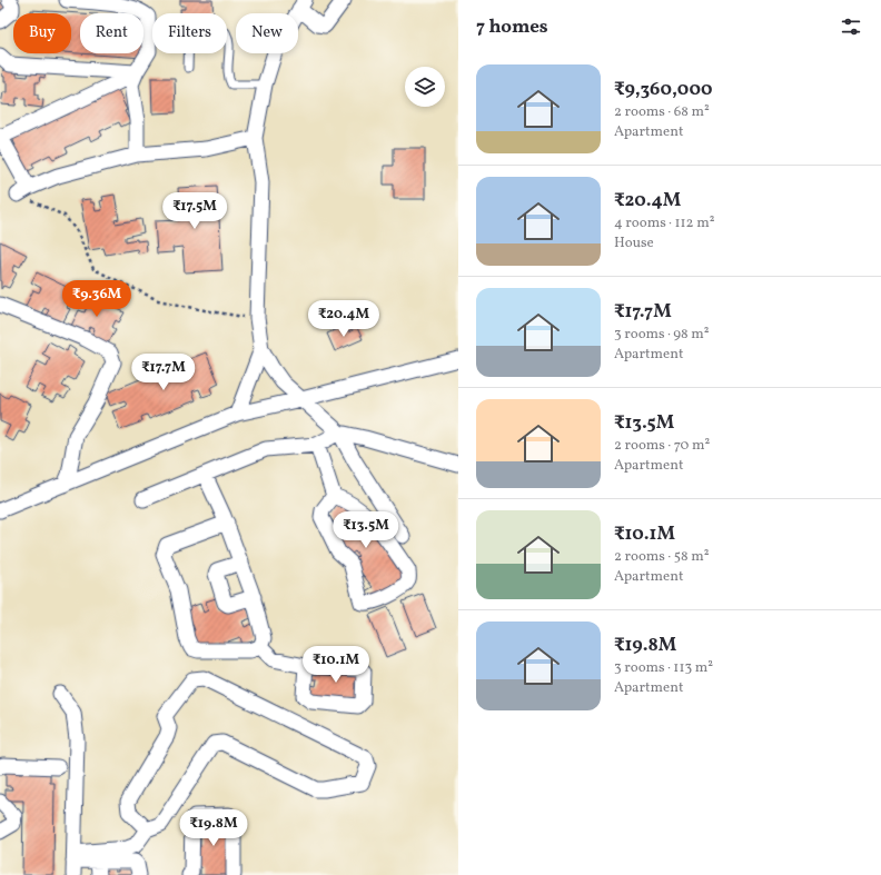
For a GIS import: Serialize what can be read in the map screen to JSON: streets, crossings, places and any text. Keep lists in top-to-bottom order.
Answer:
{
  "page": {
    "heading": "7 homes",
    "chip": [
      "Buy",
      "Rent",
      "Filters",
      "New"
    ],
    "list": [
      {
        "name": "₹9,360,000",
        "note": "2 rooms · 68 m² · Apartment"
      },
      {
        "name": "₹20.4M",
        "note": "4 rooms · 112 m² · House"
      },
      {
        "name": "₹17.7M",
        "note": "3 rooms · 98 m² · Apartment"
      },
      {
        "name": "₹13.5M",
        "note": "2 rooms · 70 m² · Apartment"
      },
      {
        "name": "₹10.1M",
        "note": "2 rooms · 58 m² · Apartment"
      },
      {
        "name": "₹19.8M",
        "note": "3 rooms · 113 m² · Apartment"
      }
    ],
    "price": [
      "₹17.5M",
      "₹9.36M",
      "₹20.4M",
      "₹17.7M",
      "₹13.5M",
      "₹10.1M",
      "₹19.8M"
    ]
  }
}
